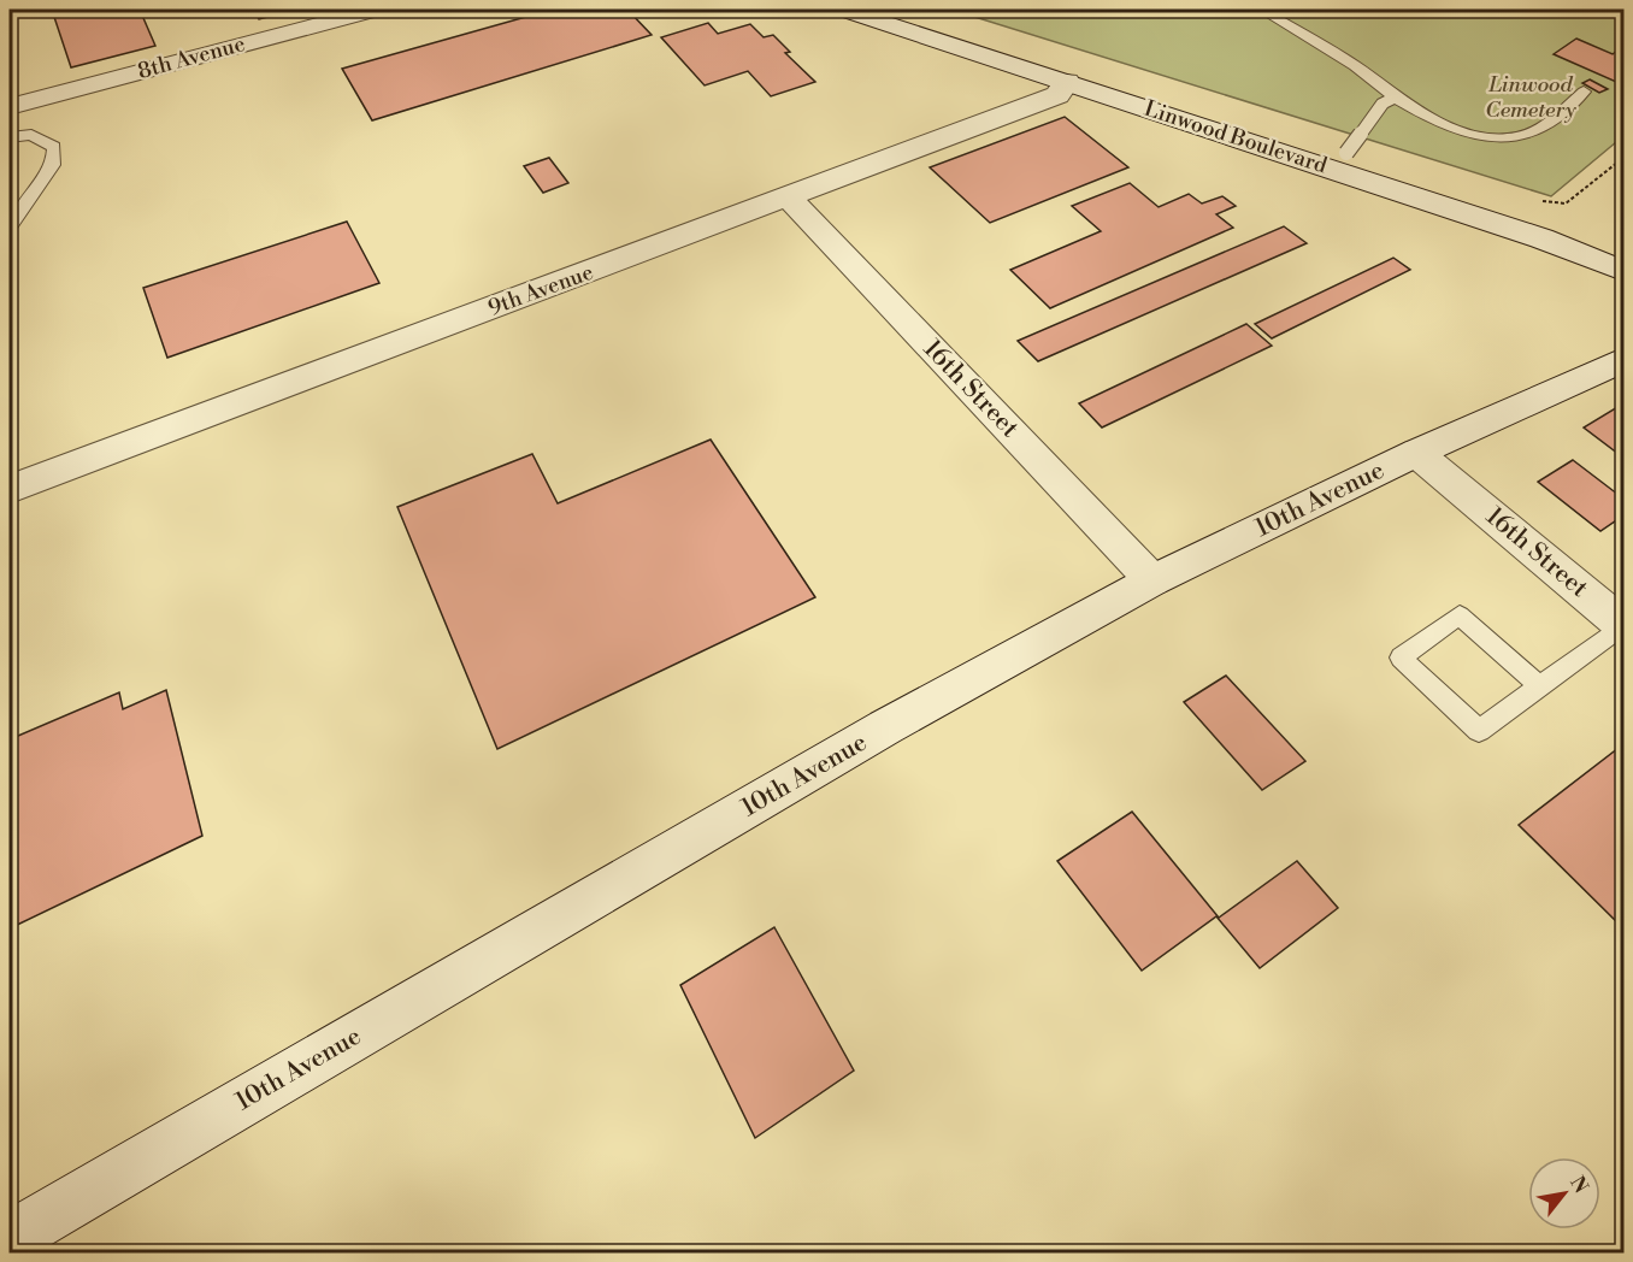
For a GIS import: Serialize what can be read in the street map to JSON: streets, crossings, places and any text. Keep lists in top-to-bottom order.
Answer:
{
  "streets": {
    "street": [
      "8th Avenue",
      "Linwood Boulevard",
      "9th Avenue",
      "16th Street",
      "10th Avenue"
    ]
  },
  "crossings": [
    ["Linwood Boulevard", "9th Avenue"],
    ["9th Avenue", "16th Street"],
    ["16th Street", "10th Avenue"]
  ],
  "parks": ["Linwood Cemetery"],
  "north": "top right"
}
